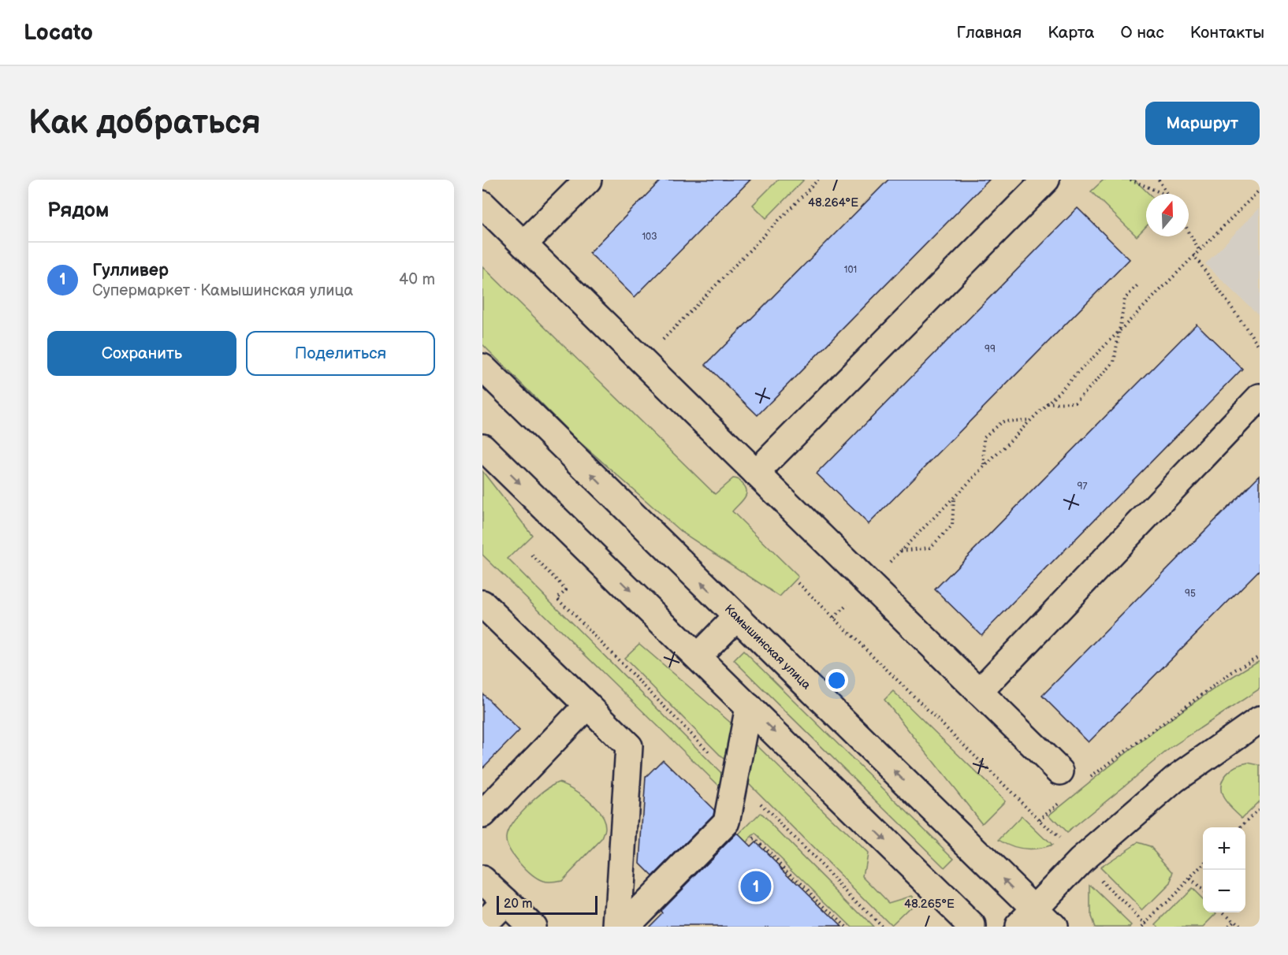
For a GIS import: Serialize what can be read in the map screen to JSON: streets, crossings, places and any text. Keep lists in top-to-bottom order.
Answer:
{
  "streets": {
    "street": ["Камышинская улица"]
  },
  "house_numbers": [
    "103",
    "101",
    "99",
    "97",
    "95"
  ],
  "scale_bar": "20 m",
  "north": "top",
  "page": {
    "header": "Locato",
    "nav": [
      "Главная",
      "Карта",
      "О нас",
      "Контакты"
    ],
    "buttons": [
      "Маршрут",
      ["Сохранить", "Поделиться"]
    ],
    "title": "Как добраться",
    "heading": "Рядом",
    "list": [
      {
        "mark": "1",
        "name": "Гулливер",
        "note": "Супермаркет · Камышинская улица",
        "value": "40 m"
      }
    ],
    "map_buttons": ["+", "−"],
    "pins": "1",
    "scale": "20 m"
  },
  "coordinates": ["48.264°E", "48.265°E"]
}
